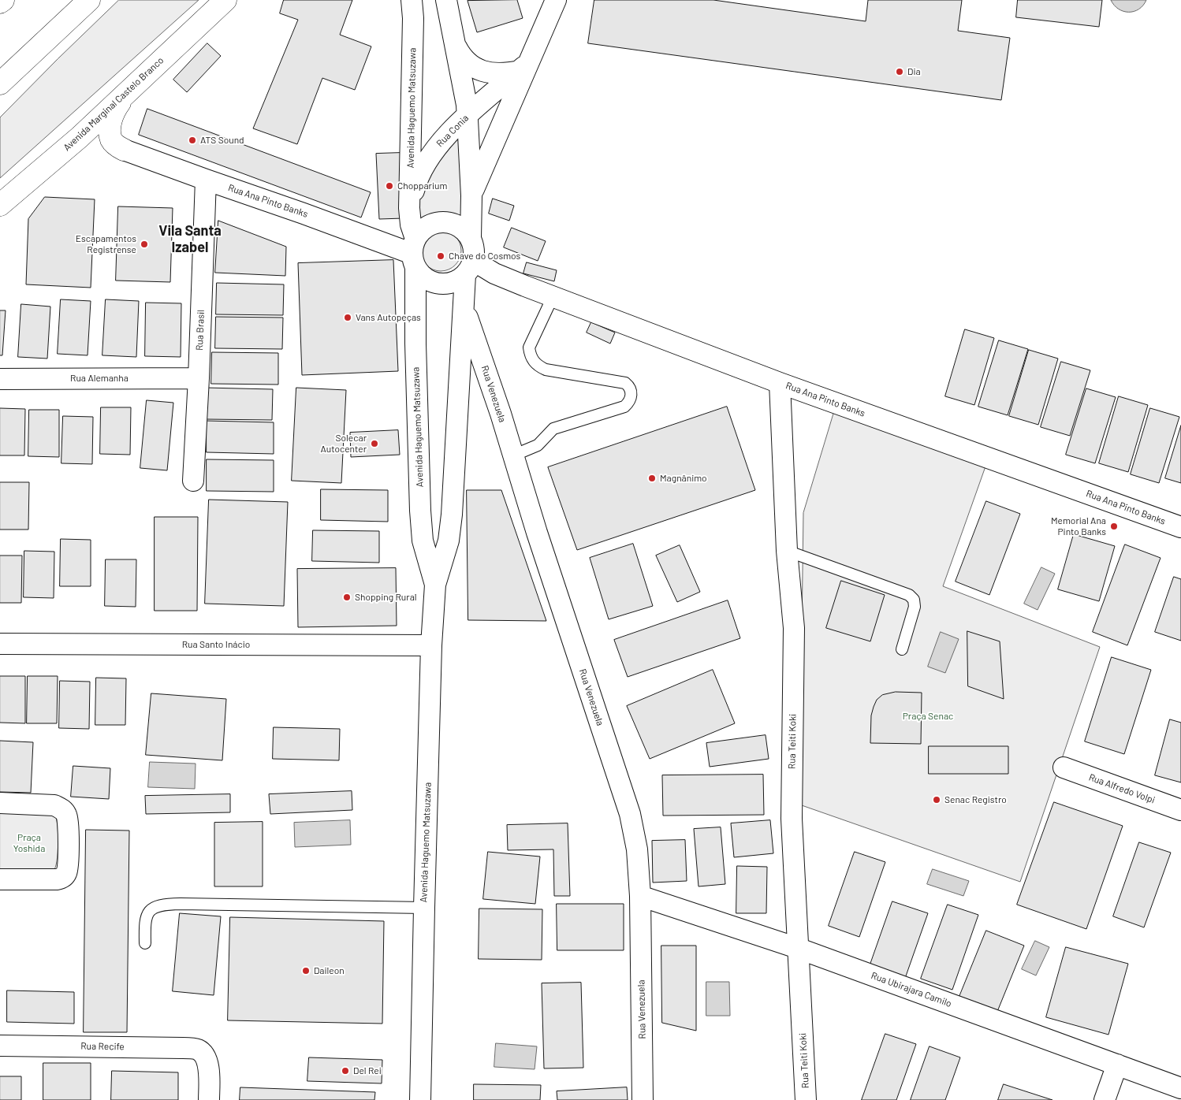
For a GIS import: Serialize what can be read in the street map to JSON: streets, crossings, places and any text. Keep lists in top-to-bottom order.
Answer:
{
  "streets": {
    "main road": ["Avenida Marginal Castelo Branco"],
    "street": [
      "Avenida Haguemo Matsuzawa",
      "Rua Conia",
      "Rua Ana Pinto Banks",
      "Rua Brasil",
      "Rua Alemanha",
      "Rua Venezuela",
      "Rua Santo Inácio",
      "Rua Teiti Koki",
      "Rua Alfredo Volpi",
      "Rua Ubirajara Camilo",
      "Rua Recife"
    ]
  },
  "crossings": [
    ["Avenida Haguemo Matsuzawa", "Rua Conia"],
    ["Avenida Haguemo Matsuzawa", "Rua Ana Pinto Banks"],
    ["Avenida Haguemo Matsuzawa", "Rua Venezuela"],
    ["Avenida Haguemo Matsuzawa", "Rua Santo Inácio"],
    ["Rua Ana Pinto Banks", "Rua Brasil"],
    ["Rua Ana Pinto Banks", "Rua Teiti Koki"],
    ["Rua Brasil", "Rua Alemanha"],
    ["Rua Venezuela", "Rua Ubirajara Camilo"],
    ["Rua Teiti Koki", "Rua Ubirajara Camilo"]
  ],
  "districts": ["Vila Santa Izabel"],
  "parks": ["Praça Senac", "Praça Yoshida"],
  "places": [
    "Dia",
    "ATS Sound",
    "Chopparium",
    "Escapamentos Registrense",
    "Chave do Cosmos",
    "Vans Autopeças",
    "Solecar Autocenter",
    "Magnânimo",
    "Memorial Ana Pinto Banks",
    "Shopping Rural",
    "Senac Registro",
    "Daileon",
    "Del Rei"
  ]
}
